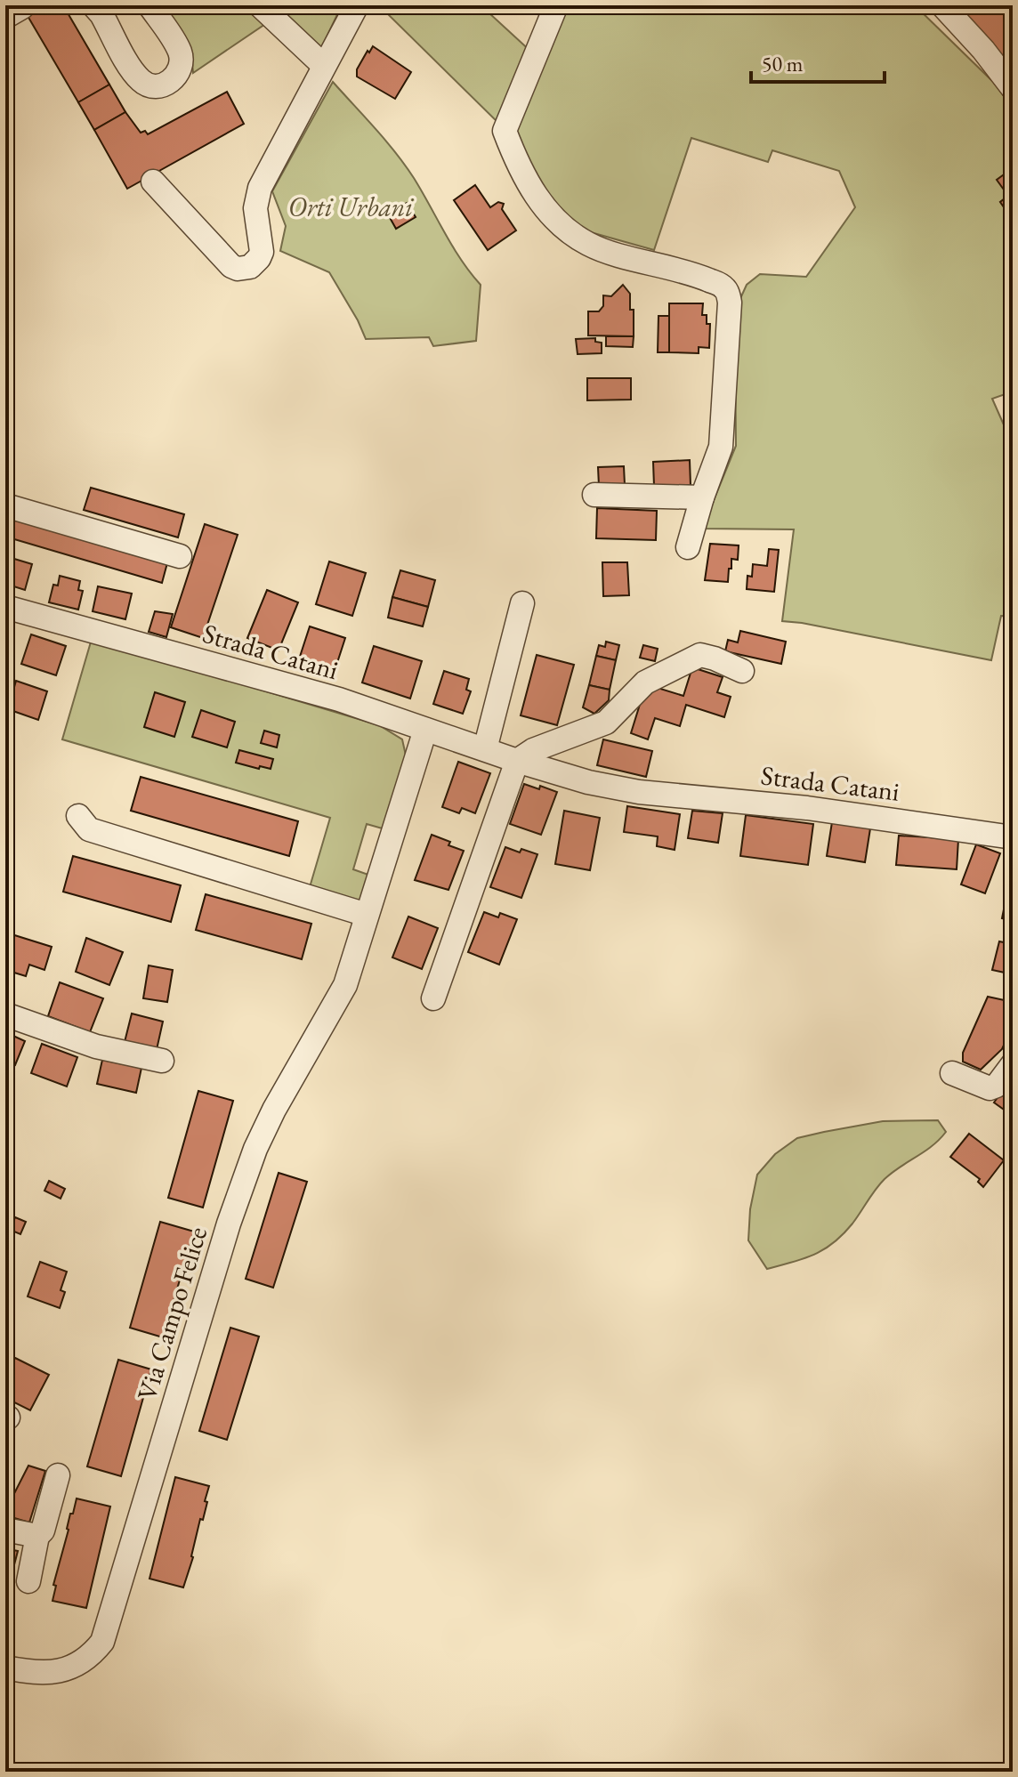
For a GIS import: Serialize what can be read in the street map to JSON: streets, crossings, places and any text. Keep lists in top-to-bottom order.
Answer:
{
  "streets": {
    "street": ["Strada Catani", "Via Campo Felice"]
  },
  "crossings": [
    ["Strada Catani", "Via Campo Felice"]
  ],
  "parks": ["Orti Urbani"],
  "scale_bar": "50 m"
}
